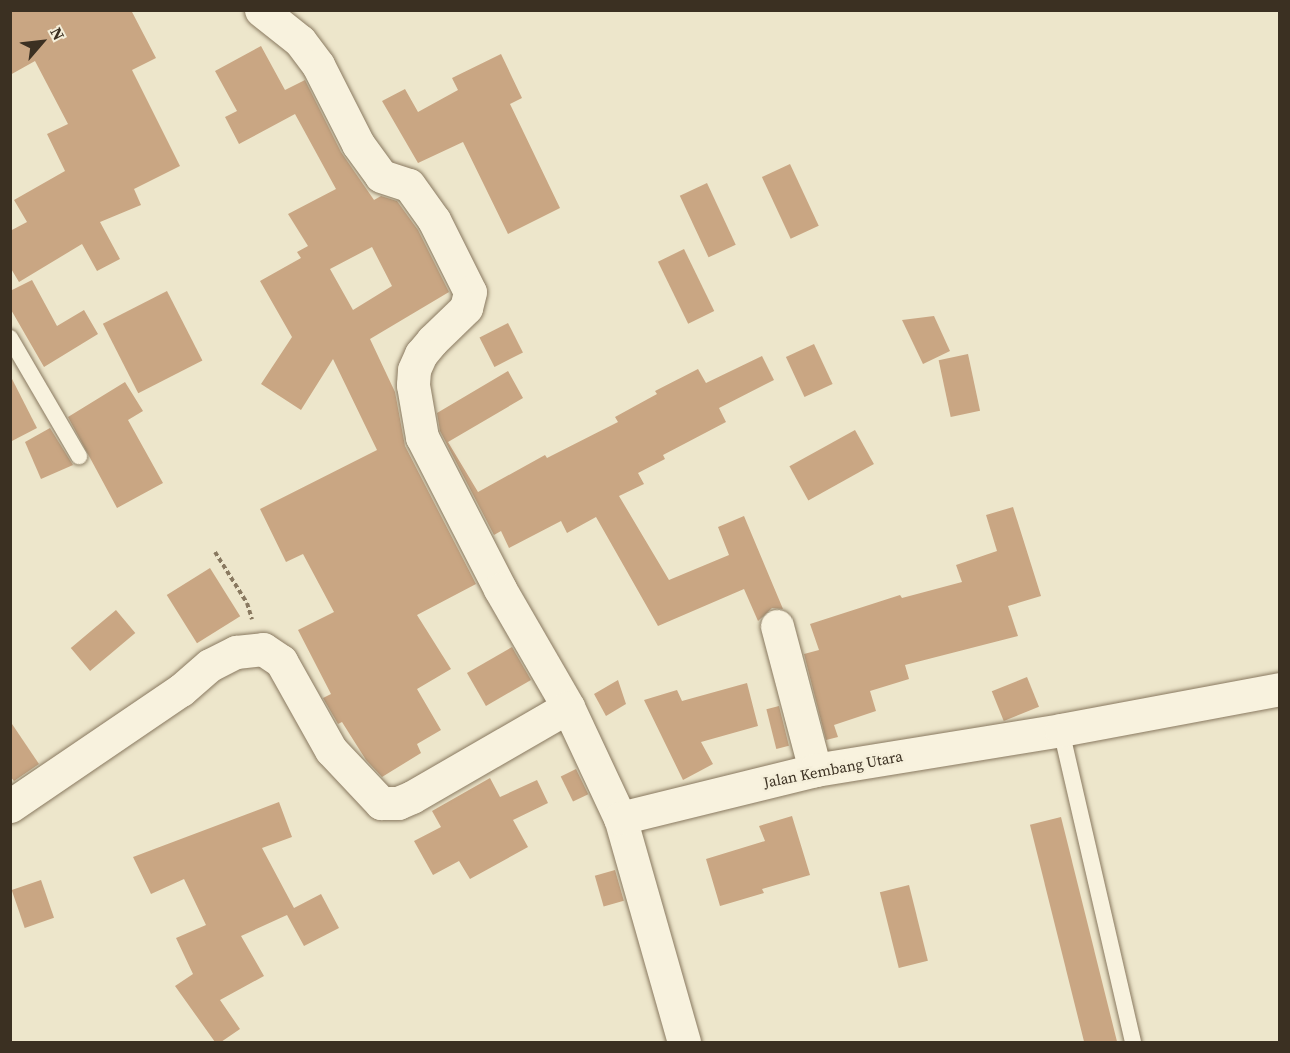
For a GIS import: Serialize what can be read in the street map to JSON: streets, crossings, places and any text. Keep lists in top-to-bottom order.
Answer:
{
  "streets": {
    "street": ["Jalan Kembang Utara"]
  },
  "north": "top right"
}
